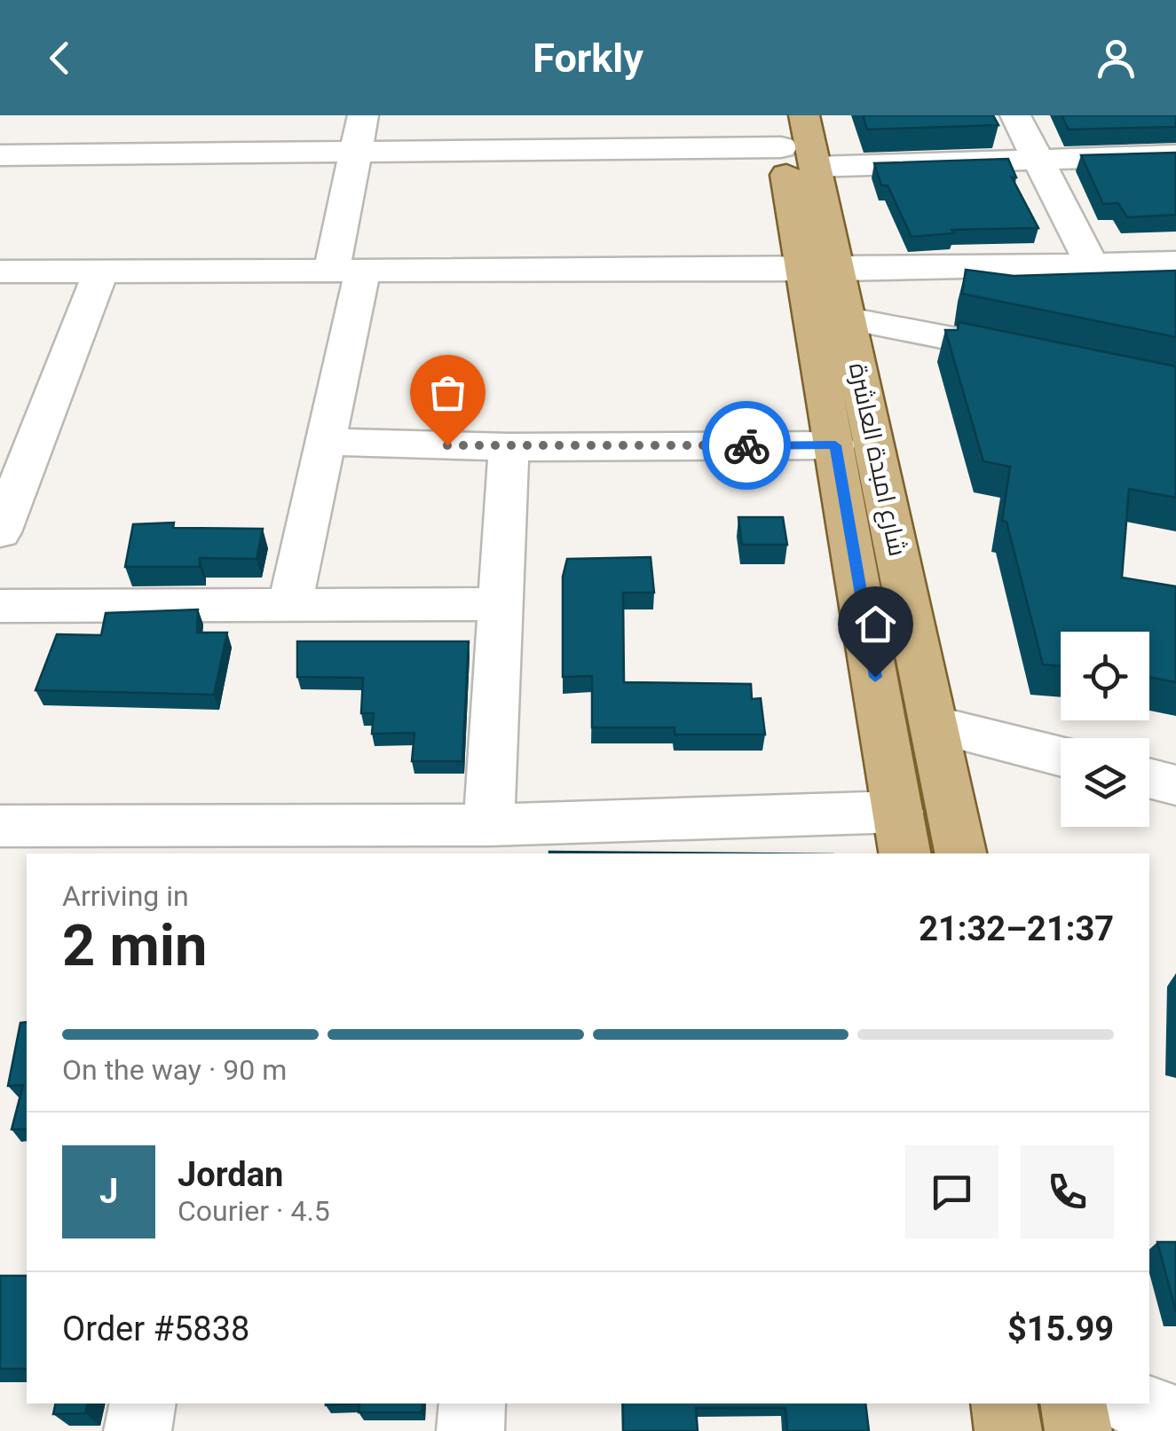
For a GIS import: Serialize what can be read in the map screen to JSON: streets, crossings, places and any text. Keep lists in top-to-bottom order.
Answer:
{
  "streets": {
    "main road": ["شارع امبدة العاشرة"]
  },
  "page": {
    "header": "Forkly",
    "heading": ["2 min", "Arriving in", "21:32–21:37"],
    "panel": [
      "Jordan",
      "Courier · 4.5",
      "Order #5838",
      "$15.99"
    ],
    "bar": "On the way · 90 m",
    "round": "J"
  }
}
